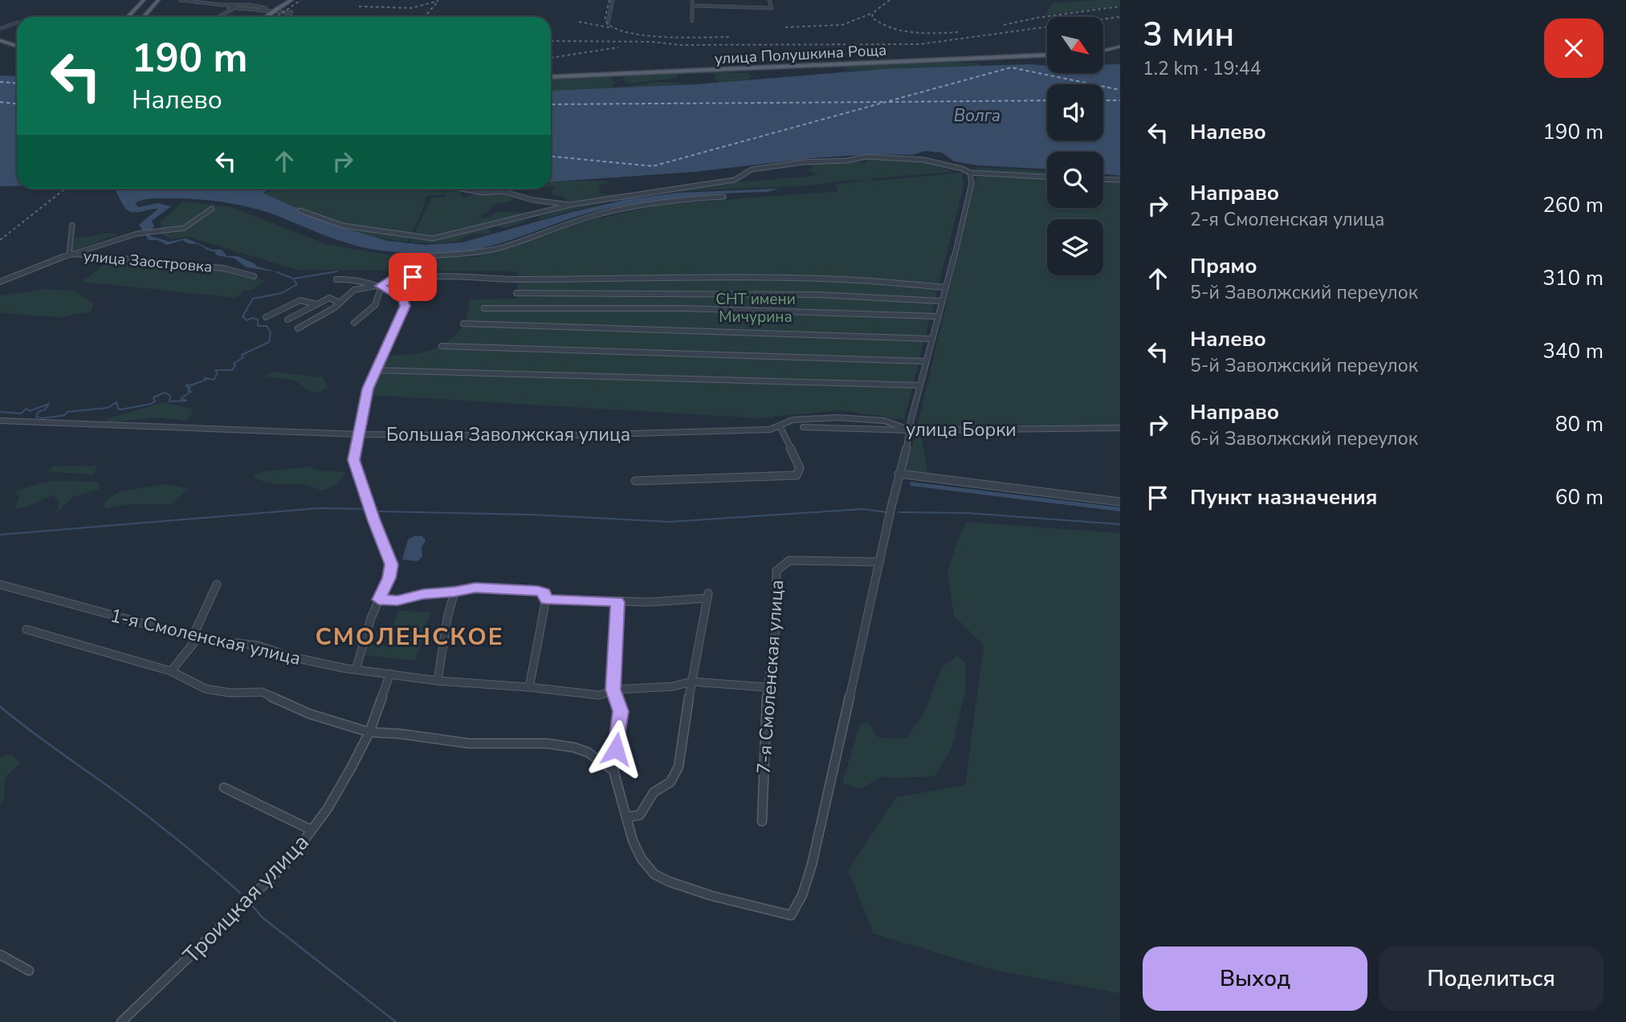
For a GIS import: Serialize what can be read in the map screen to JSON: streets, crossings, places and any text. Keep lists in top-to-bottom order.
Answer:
{
  "streets": {
    "main road": ["улица Полушкина Роща"],
    "street": [
      "улица Заостровка",
      "улица Борки",
      "Большая Заволжская улица",
      "1-я Смоленская улица",
      "7-я Смоленская улица",
      "Троицкая улица"
    ]
  },
  "crossings": [
    ["улица Борки", "Большая Заволжская улица"],
    ["1-я Смоленская улица", "7-я Смоленская улица"],
    ["1-я Смоленская улица", "Троицкая улица"]
  ],
  "districts": ["СМОЛЕНСКОЕ"],
  "water": ["Волга"],
  "parks": ["СНТ имени Мичурина"],
  "north": "bottom right",
  "page": {
    "heading": ["3 мин", "1.2 km · 19:44"],
    "turn": ["190 m", "Налево"],
    "list": [
      {
        "name": "Налево",
        "value": "190 m"
      },
      {
        "name": "Направо",
        "note": "2-я Смоленская улица",
        "value": "260 m"
      },
      {
        "name": "Прямо",
        "note": "5-й Заволжский переулок",
        "value": "310 m"
      },
      {
        "name": "Налево",
        "note": "5-й Заволжский переулок",
        "value": "340 m"
      },
      {
        "name": "Направо",
        "note": "6-й Заволжский переулок",
        "value": "80 m"
      },
      {
        "name": "Пункт назначения",
        "value": "60 m"
      }
    ],
    "buttons": ["Выход", "Поделиться"]
  }
}
